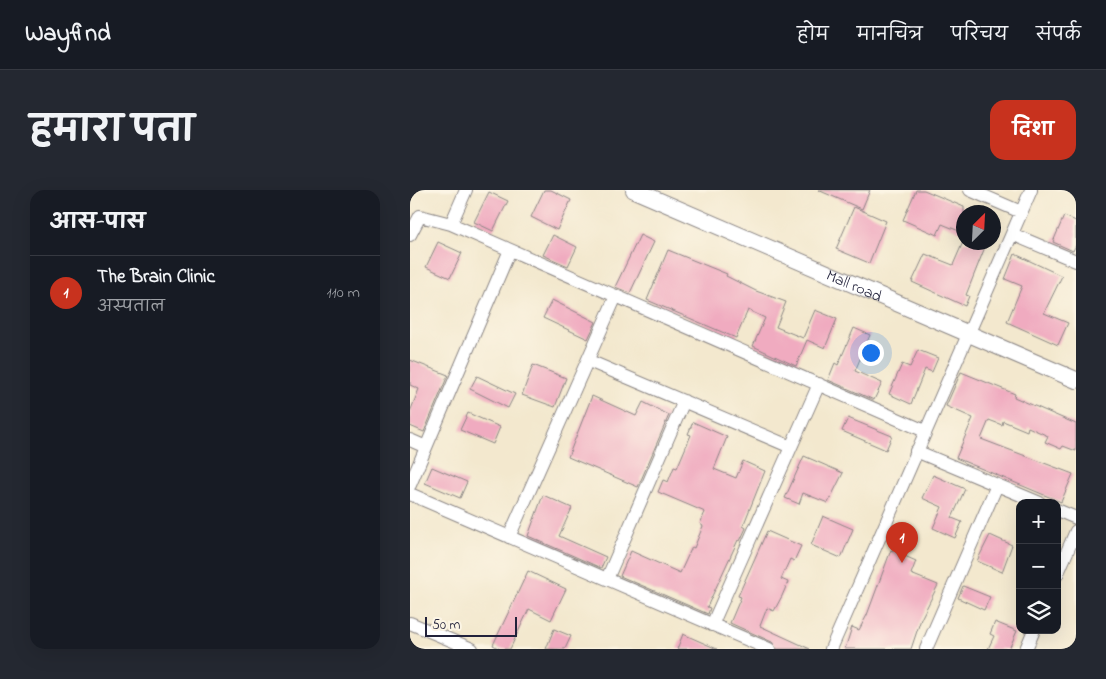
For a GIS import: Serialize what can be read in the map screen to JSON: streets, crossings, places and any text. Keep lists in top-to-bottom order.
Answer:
{
  "streets": {
    "street": ["Mall road"]
  },
  "scale_bar": "50 m",
  "north": "top right",
  "page": {
    "header": "Wayfind",
    "nav": [
      "होम",
      "मानचित्र",
      "परिचय",
      "संपर्क"
    ],
    "title": "हमारा पता",
    "buttons": "दिशा",
    "heading": "आस-पास",
    "list": [
      {
        "mark": "1",
        "name": "The Brain Clinic",
        "note": "अस्पताल",
        "value": "110 m"
      }
    ],
    "map_buttons": ["+", "−"],
    "pins": "1",
    "scale": "50 m"
  }
}
